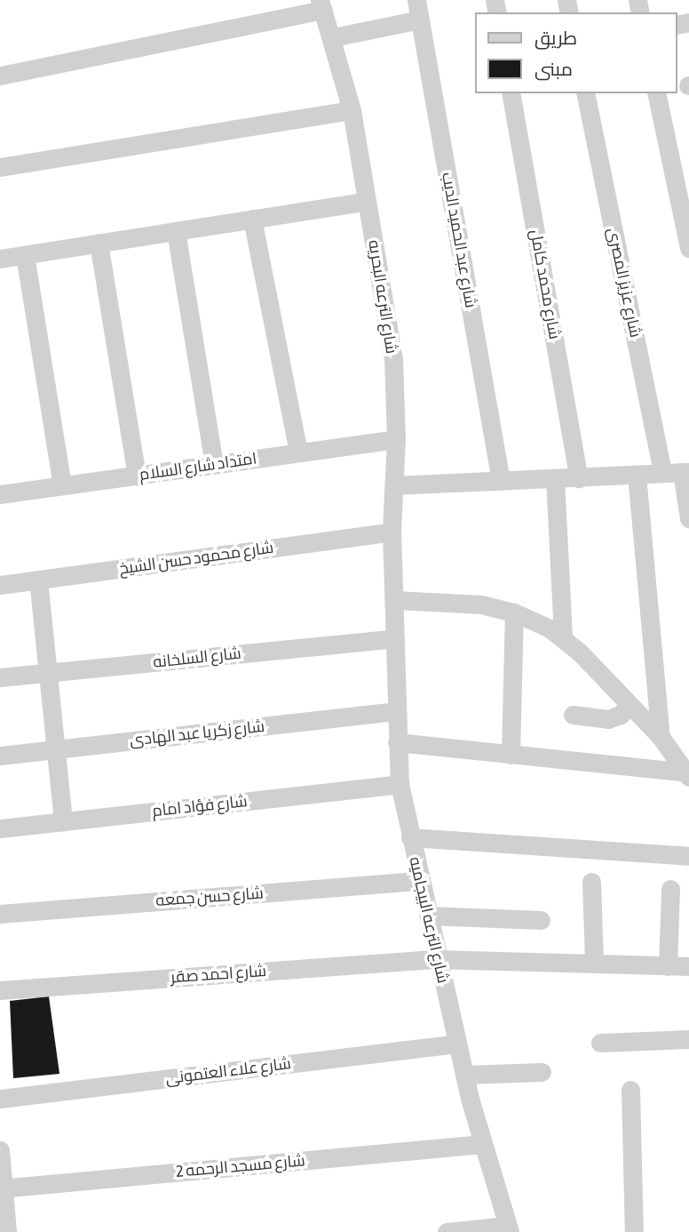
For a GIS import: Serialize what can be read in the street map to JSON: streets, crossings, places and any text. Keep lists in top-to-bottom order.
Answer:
{
  "streets": {
    "street": [
      "شارع عبد الحميد الديب",
      "شارع عزيز المصرى",
      "شارع محمد كامل",
      "شارع الترعه البحريه",
      "امتداد شارع السلام",
      "شارع محمود حسن الشيخ",
      "شارع السلخانه",
      "شارع زكريا عبد الهادى",
      "شارع فؤاد امام",
      "شارع حسن جمعه",
      "شارع الترعه البيجاميه",
      "شارع احمد صقر",
      "شارع علاء العتمونى",
      "شارع مسجد الرحمه 2"
    ]
  },
  "crossings": [
    ["شارع الترعه البحريه", "امتداد شارع السلام"],
    ["شارع الترعه البحريه", "شارع محمود حسن الشيخ"],
    ["شارع الترعه البحريه", "شارع الترعه البيجاميه"],
    ["شارع السلخانه", "شارع الترعه البيجاميه"],
    ["شارع زكريا عبد الهادى", "شارع الترعه البيجاميه"],
    ["شارع فؤاد امام", "شارع الترعه البيجاميه"],
    ["شارع حسن جمعه", "شارع الترعه البيجاميه"],
    ["شارع الترعه البيجاميه", "شارع احمد صقر"],
    ["شارع الترعه البيجاميه", "شارع علاء العتمونى"],
    ["شارع الترعه البيجاميه", "شارع مسجد الرحمه 2"]
  ],
  "legend": ["طريق", "مبنى"]
}
